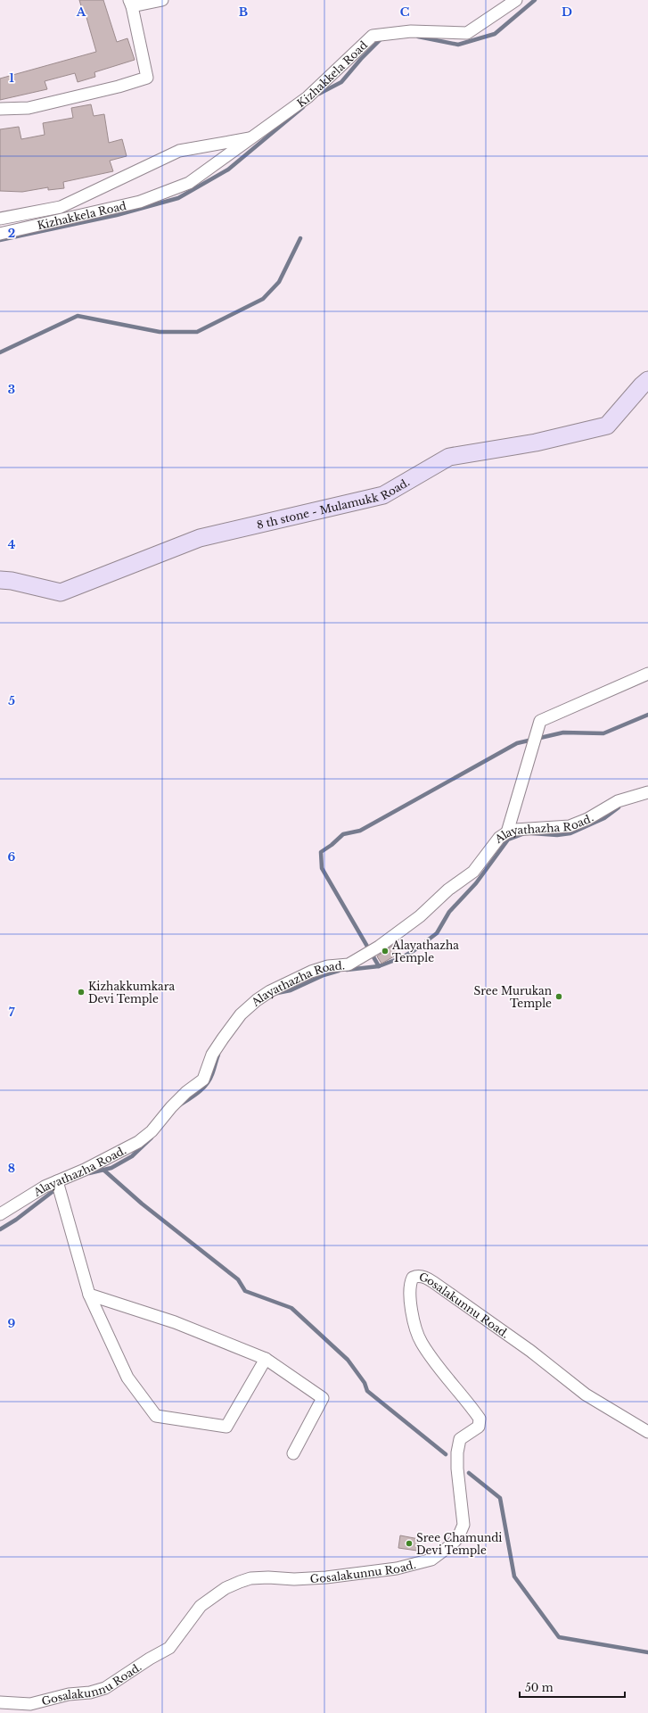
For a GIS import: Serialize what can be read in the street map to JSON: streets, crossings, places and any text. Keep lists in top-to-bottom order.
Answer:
{
  "streets": {
    "main road": ["8 th stone - Mulamukk Road."],
    "street": ["Kizhakkela Road", "Alayathazha Road.", "Gosalakunnu Road."]
  },
  "places": [
    "Alayathazha Temple",
    "Kizhakkumkara Devi Temple",
    "Sree Murukan Temple",
    "Sree Chamundi Devi Temple"
  ],
  "scale_bar": "50 m",
  "grid": {
    "columns": [
      "A",
      "B",
      "C",
      "D"
    ],
    "rows": [
      "1",
      "2",
      "3",
      "4",
      "5",
      "6",
      "7",
      "8",
      "9"
    ]
  }
}
